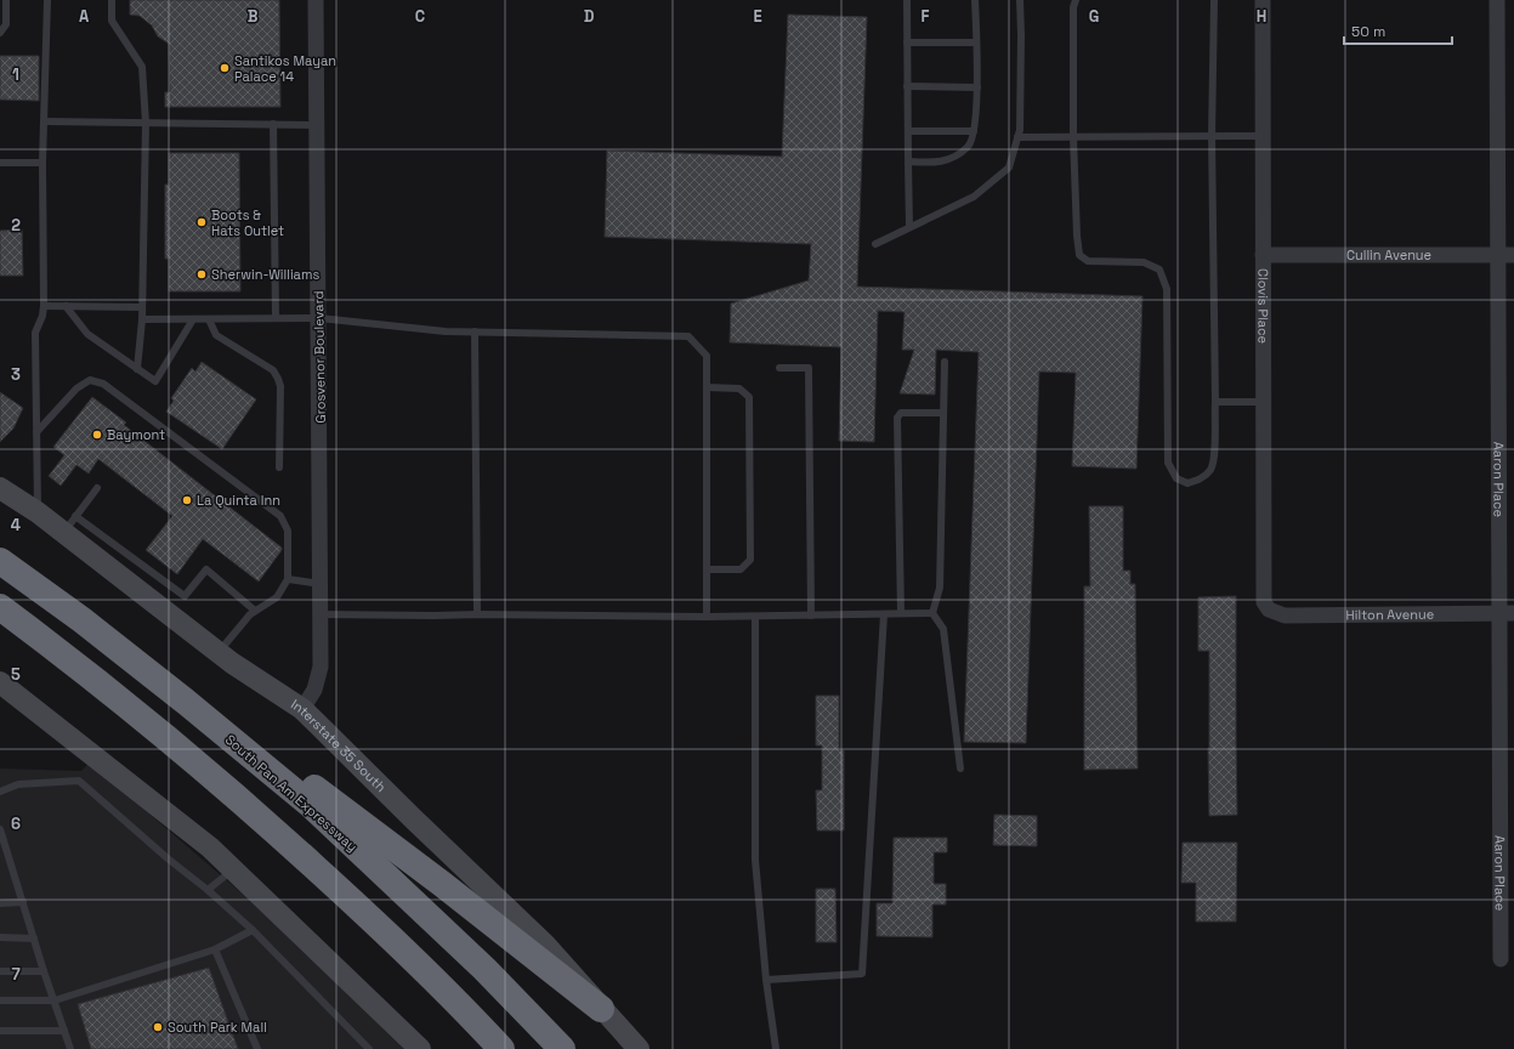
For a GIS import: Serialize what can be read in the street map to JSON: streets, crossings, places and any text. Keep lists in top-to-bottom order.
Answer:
{
  "streets": {
    "highway": ["South Pan Am Expressway"],
    "main road": ["Interstate 35 South"],
    "street": [
      "Cullin Avenue",
      "Clovis Place",
      "Grosvenor Boulevard",
      "Aaron Place",
      "Hilton Avenue"
    ]
  },
  "crossings": [
    ["Cullin Avenue", "Clovis Place"],
    ["Cullin Avenue", "Aaron Place"],
    ["Clovis Place", "Hilton Avenue"],
    ["Grosvenor Boulevard", "Interstate 35 South"],
    ["Aaron Place", "Hilton Avenue"]
  ],
  "places": [
    "Santikos Mayan Palace 14",
    "Boots & Hats Outlet",
    "Sherwin-Williams",
    "Baymont",
    "La Quinta Inn",
    "South Park Mall"
  ],
  "scale_bar": "50 m",
  "grid": {
    "columns": [
      "A",
      "B",
      "C",
      "D",
      "E",
      "F",
      "G",
      "H"
    ],
    "rows": [
      "1",
      "2",
      "3",
      "4",
      "5",
      "6",
      "7"
    ]
  }
}
